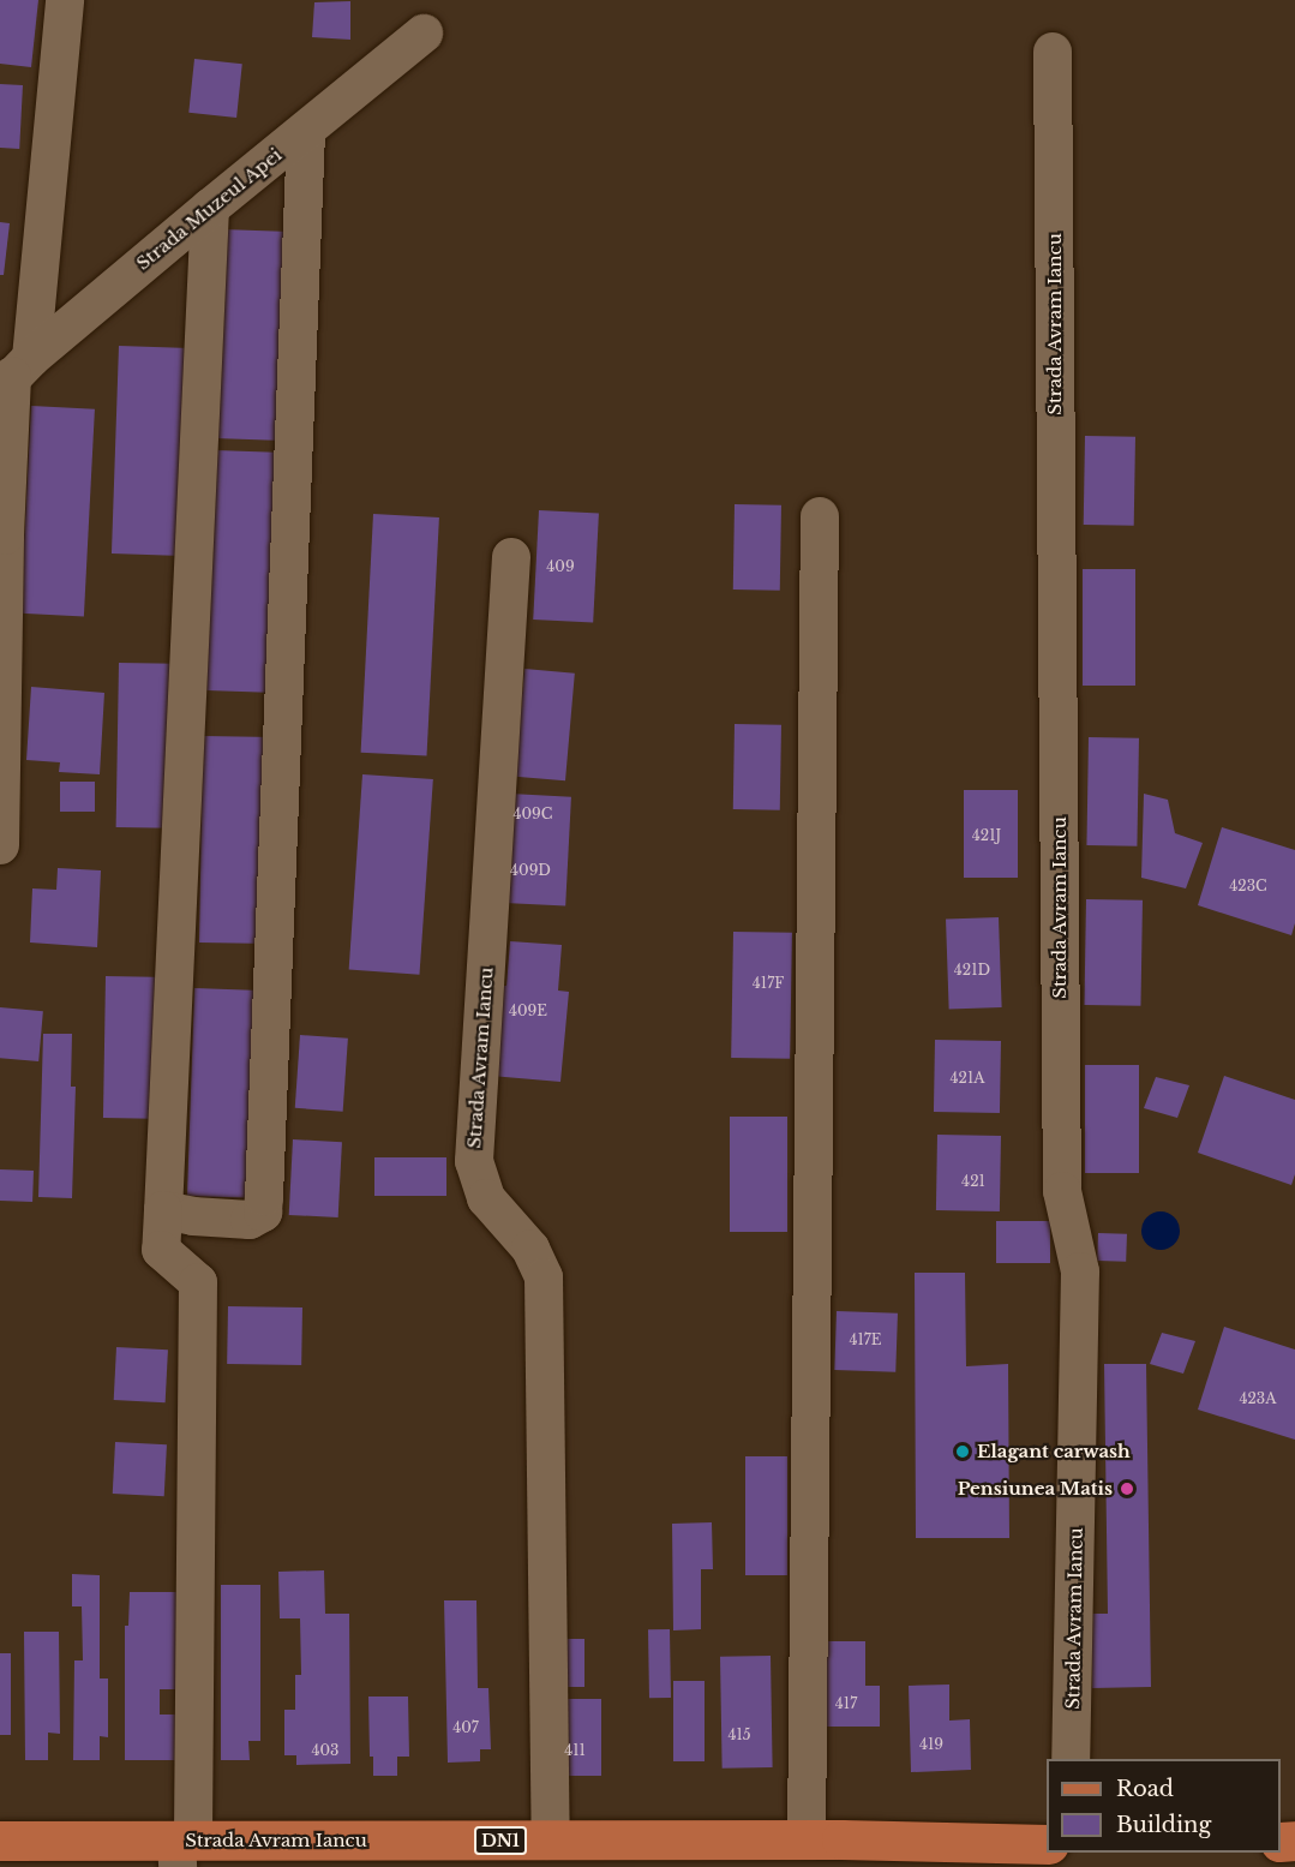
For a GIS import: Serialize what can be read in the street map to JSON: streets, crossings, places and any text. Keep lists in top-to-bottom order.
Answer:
{
  "streets": {
    "main road": ["Strada Avram Iancu", "DN1"],
    "street": ["Strada Muzeul Apei"]
  },
  "places": ["Elagant carwash", "Pensiunea Matis"],
  "house_numbers": [
    "409",
    "409C",
    "421J",
    "409D",
    "423C",
    "421D",
    "417F",
    "409E",
    "421A",
    "421",
    "417E",
    "423A",
    "417",
    "407",
    "415",
    "419",
    "403",
    "411"
  ],
  "legend": ["Road", "Building"]
}
